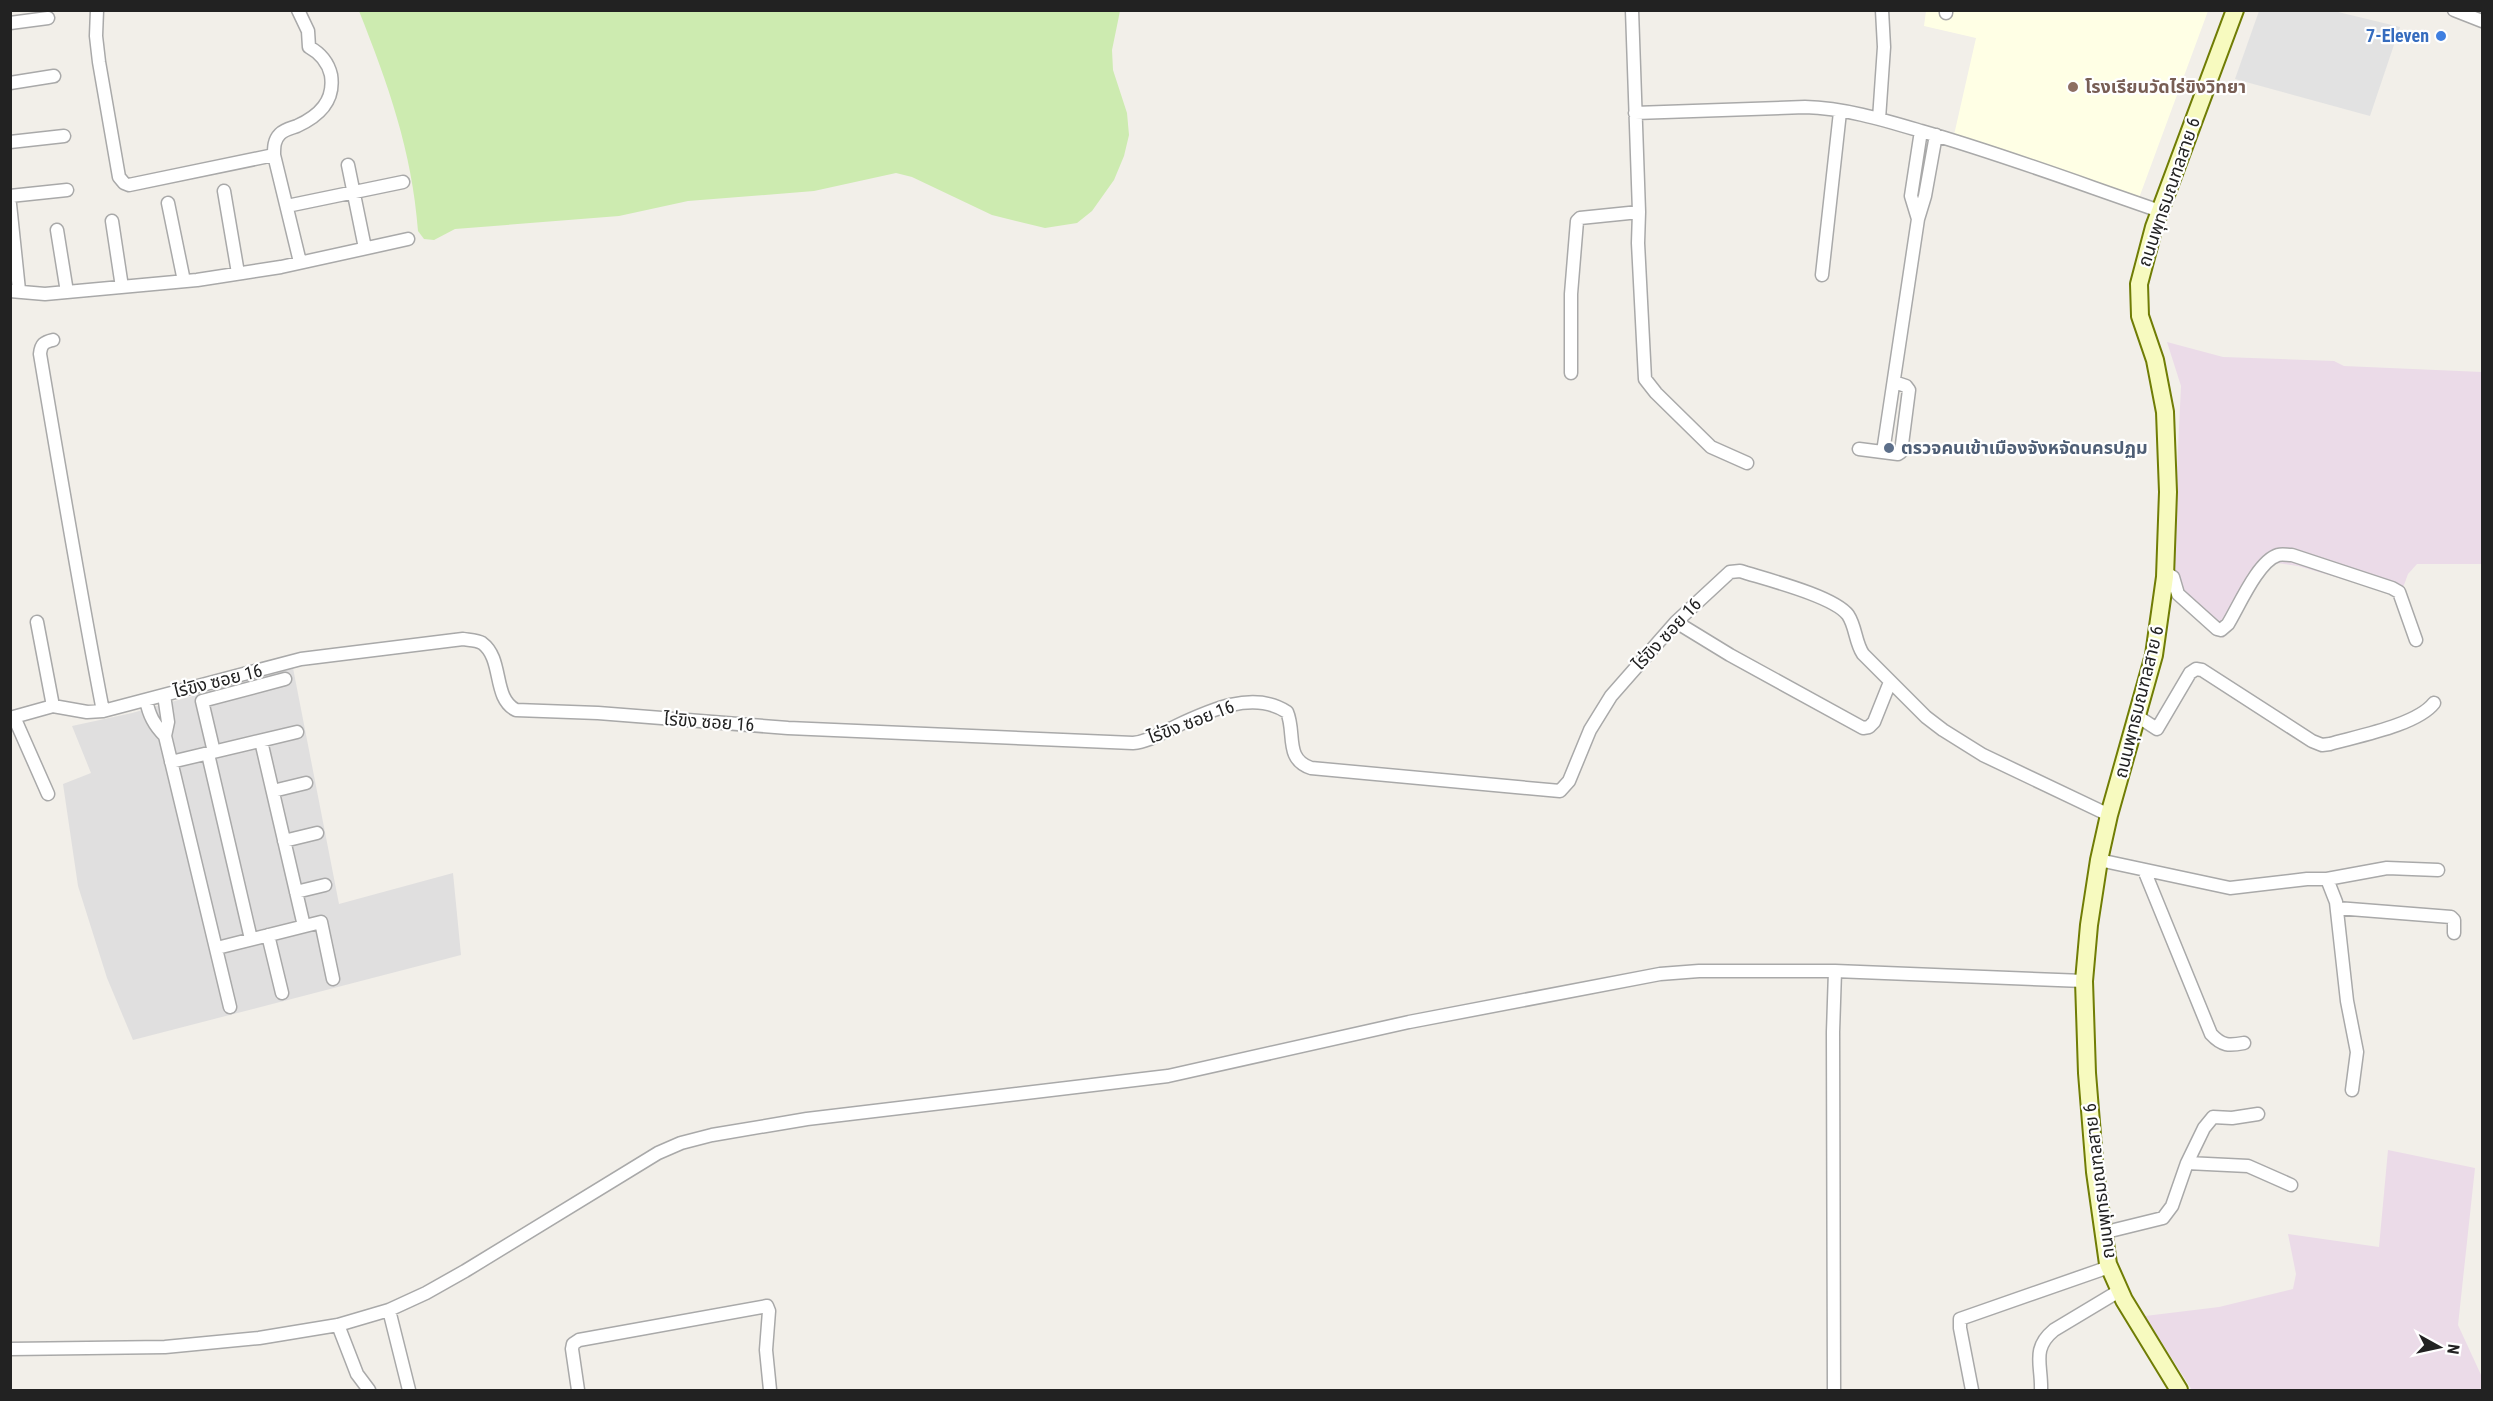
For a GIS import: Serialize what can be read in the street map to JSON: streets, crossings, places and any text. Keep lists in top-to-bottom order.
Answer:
{
  "streets": {
    "main road": ["ถนนพุทธมณฑลสาย 6"],
    "street": ["ไร่ขิง ซอย 16"]
  },
  "crossings": [
    ["ถนนพุทธมณฑลสาย 6", "ไร่ขิง ซอย 16"]
  ],
  "places": ["7-Eleven", "โรงเรียนวัดไร่ขิงวิทยา", "ตรวจคนเข้าเมืองจังหจัดนครปฏม"],
  "north": "right"
}
